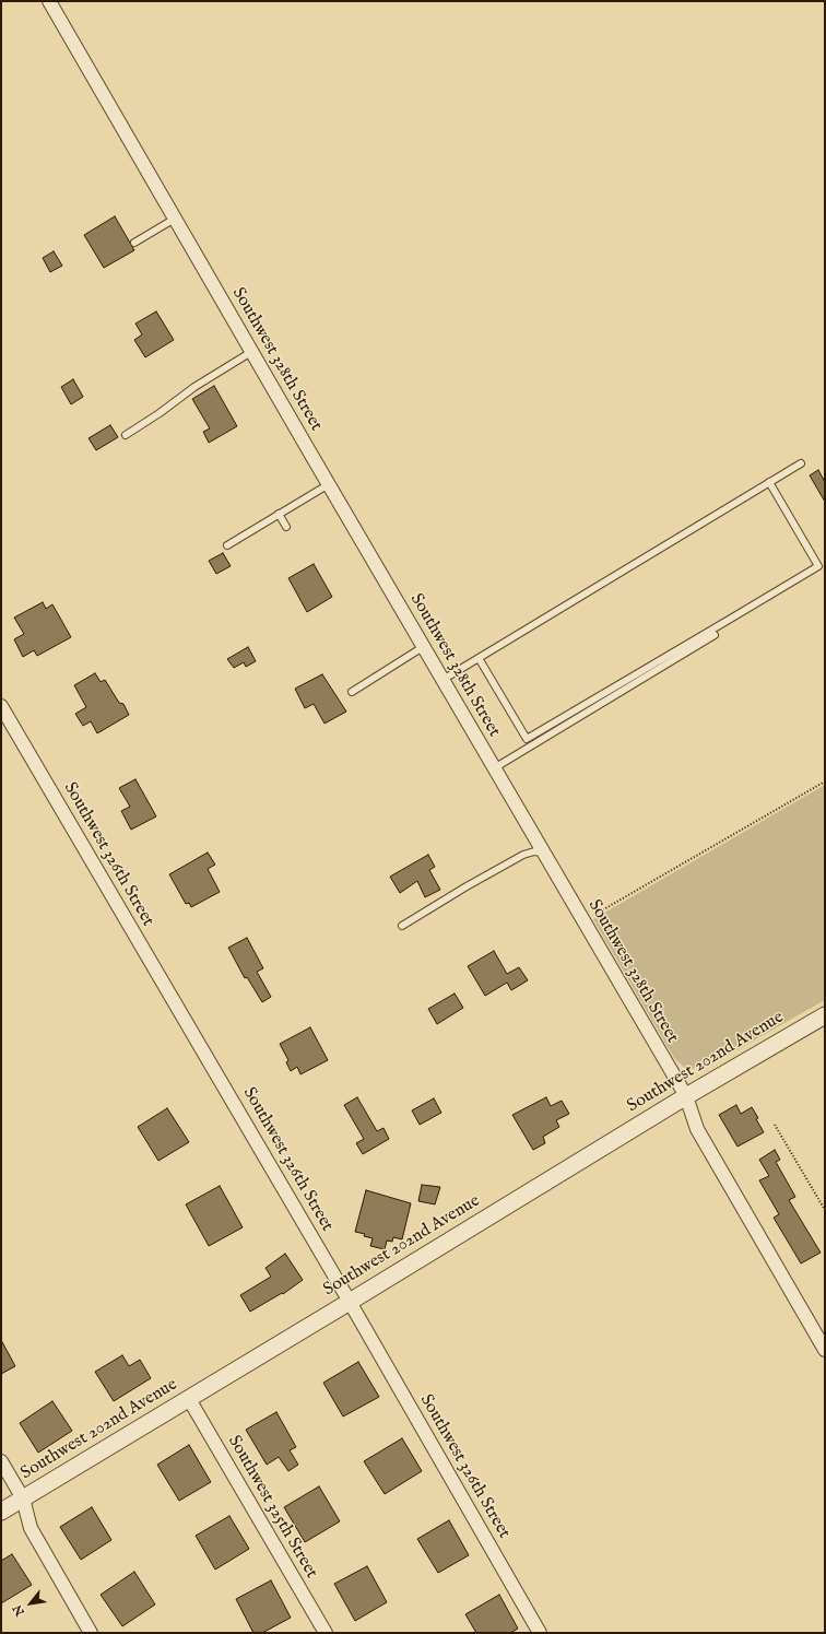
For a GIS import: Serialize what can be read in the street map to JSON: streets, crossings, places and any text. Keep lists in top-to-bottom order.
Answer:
{
  "streets": {
    "street": [
      "Southwest 328th Street",
      "Southwest 326th Street",
      "Southwest 202nd Avenue",
      "Southwest 325th Street"
    ]
  },
  "crossings": [
    ["Southwest 328th Street", "Southwest 202nd Avenue"],
    ["Southwest 326th Street", "Southwest 202nd Avenue"],
    ["Southwest 202nd Avenue", "Southwest 325th Street"]
  ],
  "north": "bottom left"
}
